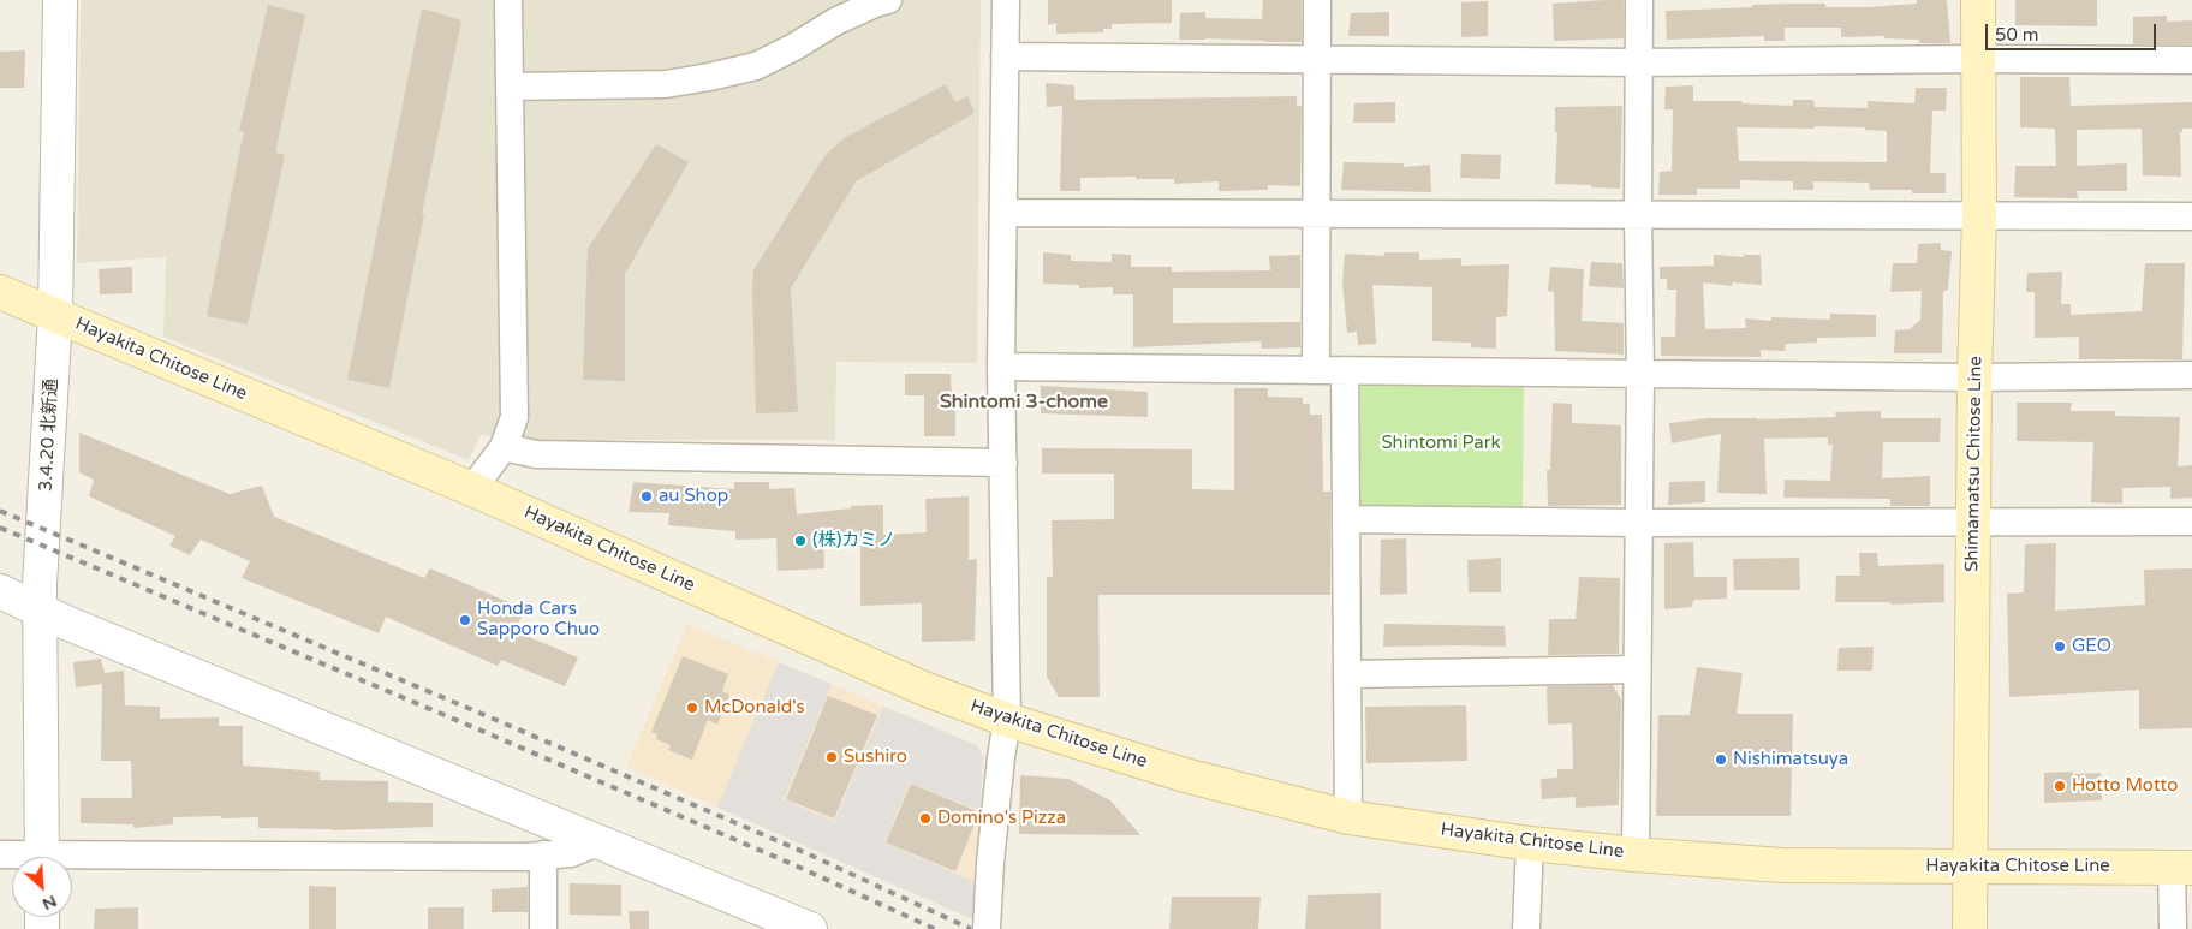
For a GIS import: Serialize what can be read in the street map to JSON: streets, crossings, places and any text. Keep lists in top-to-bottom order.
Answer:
{
  "streets": {
    "main road": ["Hayakita Chitose Line", "Shimamatsu Chitose Line"],
    "street": ["3.4.20 北新通"]
  },
  "crossings": [
    ["Hayakita Chitose Line", "3.4.20 北新通"],
    ["Hayakita Chitose Line", "Shimamatsu Chitose Line"]
  ],
  "districts": ["Shintomi 3-chome"],
  "parks": ["Shintomi Park"],
  "places": [
    "au Shop",
    "(株)カミノ",
    "Honda Cars Sapporo Chuo",
    "GEO",
    "McDonald's",
    "Sushiro",
    "Nishimatsuya",
    "Hotto Motto",
    "Domino's Pizza"
  ],
  "scale_bar": "50 m",
  "north": "bottom right"
}
